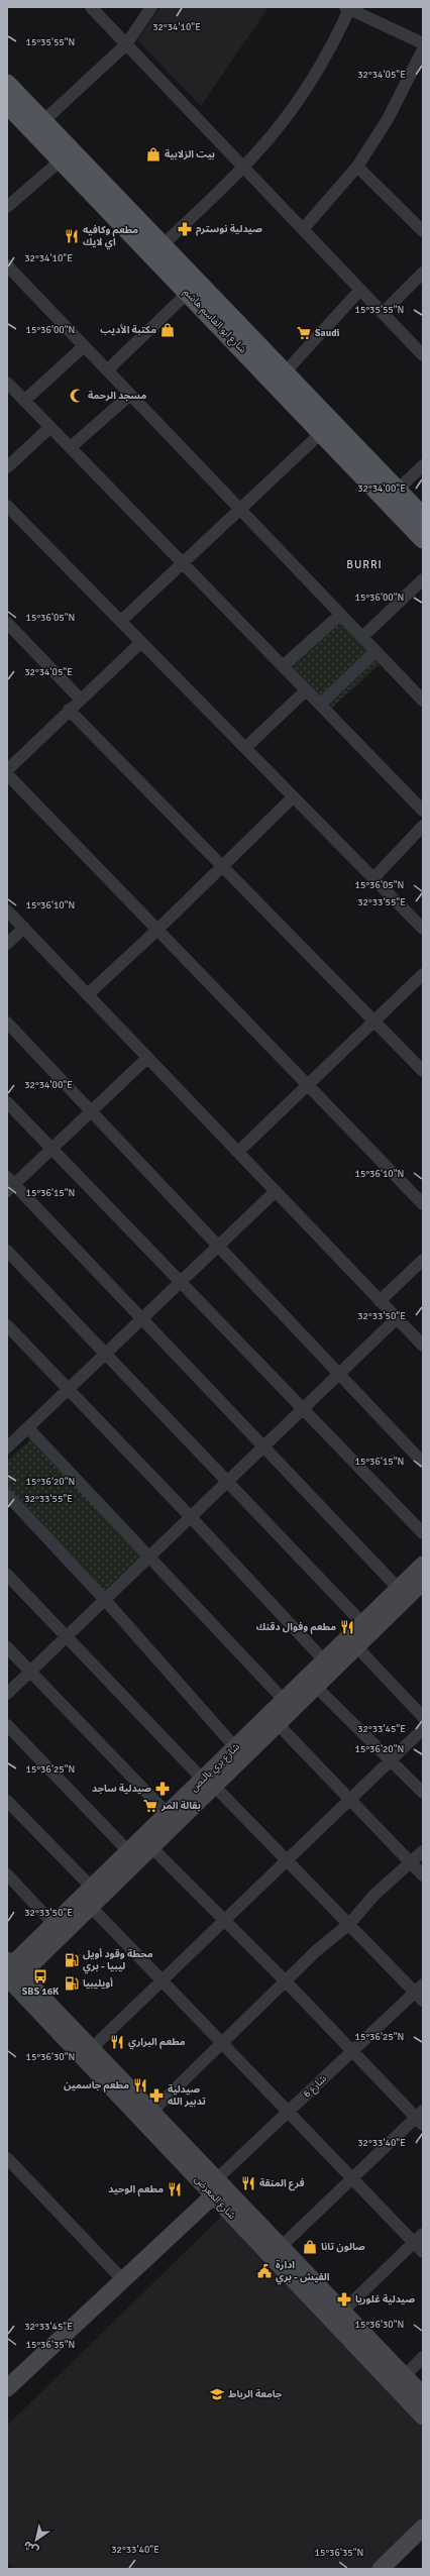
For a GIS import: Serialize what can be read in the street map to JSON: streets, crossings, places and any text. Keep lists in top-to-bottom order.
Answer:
{
  "streets": {
    "main road": ["شارع ابو القاسم هاشم", "شارع بري بالنص", "شارع المعرض"],
    "street": ["شارع 6"]
  },
  "crossings": [
    ["شارع بري بالنص", "شارع المعرض"],
    ["شارع 6", "شارع المعرض"]
  ],
  "districts": ["BURRI"],
  "places": {
    "shop": ["بيت الزلابية", "مكتبة الأديب", "صالون تانا"],
    "pharmacy": [
      "صيدلية نوسترم",
      "صيدلية ساجد",
      "صيدلية تدبير الله",
      "صيدلية غلوريا"
    ],
    "restaurant": [
      "مطعم وكافيه اي لايك",
      "مطعم وفوال دقنك",
      "مطعم البراري",
      "مطعم جاسمين",
      "فرع المنقة",
      "مطعم الوحيد"
    ],
    "supermarket": ["Saudi", "بقالة المر"],
    "mosque": ["مسجد الرحمة"],
    "fuel station": ["محطة وقود أويل ليبيا - بري", "أويليبيا"],
    "bus stop": ["SBS 16K"],
    "public building": ["ادارة الفيش - بري"],
    "school or university": ["جامعة الرباط"]
  },
  "north": "bottom left",
  "coordinates": [
    "32°34'10\"E",
    "15°35'55\"N",
    "32°34'05\"E",
    "15°36'00\"N",
    "32°34'00\"E",
    "15°36'05\"N",
    "32°33'55\"E",
    "15°36'10\"N",
    "15°36'15\"N",
    "32°33'50\"E",
    "15°36'20\"N",
    "32°33'45\"E",
    "15°36'25\"N",
    "15°36'30\"N",
    "32°33'40\"E",
    "15°36'35\"N"
  ]
}
